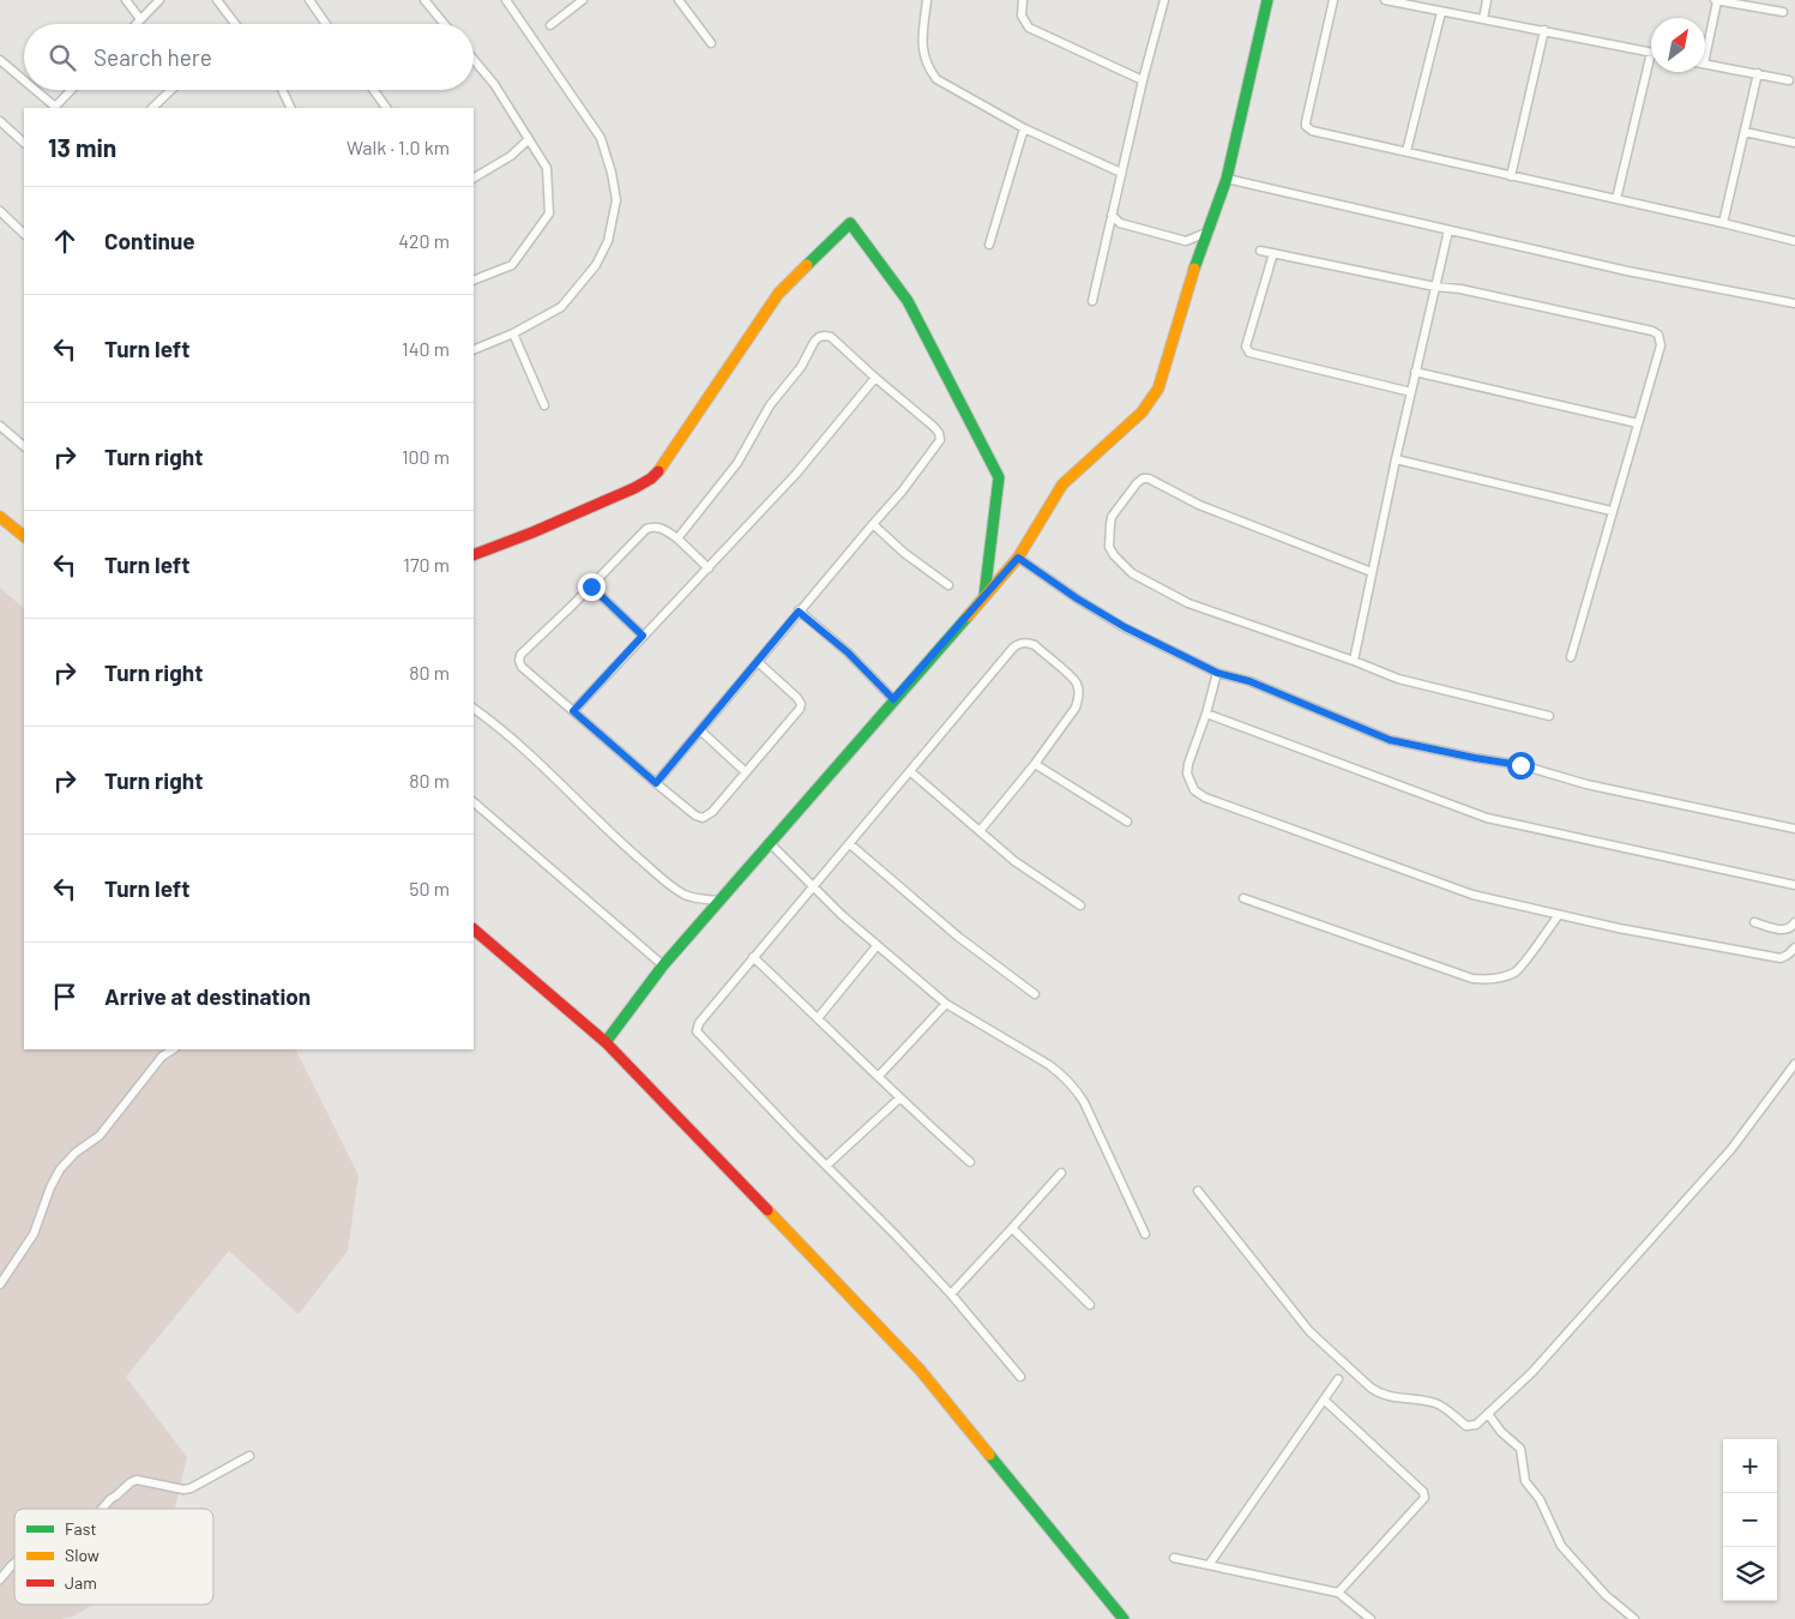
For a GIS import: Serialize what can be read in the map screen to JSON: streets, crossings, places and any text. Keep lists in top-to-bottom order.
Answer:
{
  "legend": ["Fast", "Slow", "Jam"],
  "north": "top right",
  "page": {
    "search": "Search here",
    "heading": ["13 min", "Walk · 1.0 km"],
    "list": [
      ["Continue", "420 m"],
      ["Turn left", "140 m"],
      ["Turn right", "100 m"],
      ["Turn left", "170 m"],
      ["Turn right", "80 m"],
      ["Turn right", "80 m"],
      ["Turn left", "50 m"],
      "Arrive at destination"
    ],
    "map_buttons": ["+", "−"]
  }
}
